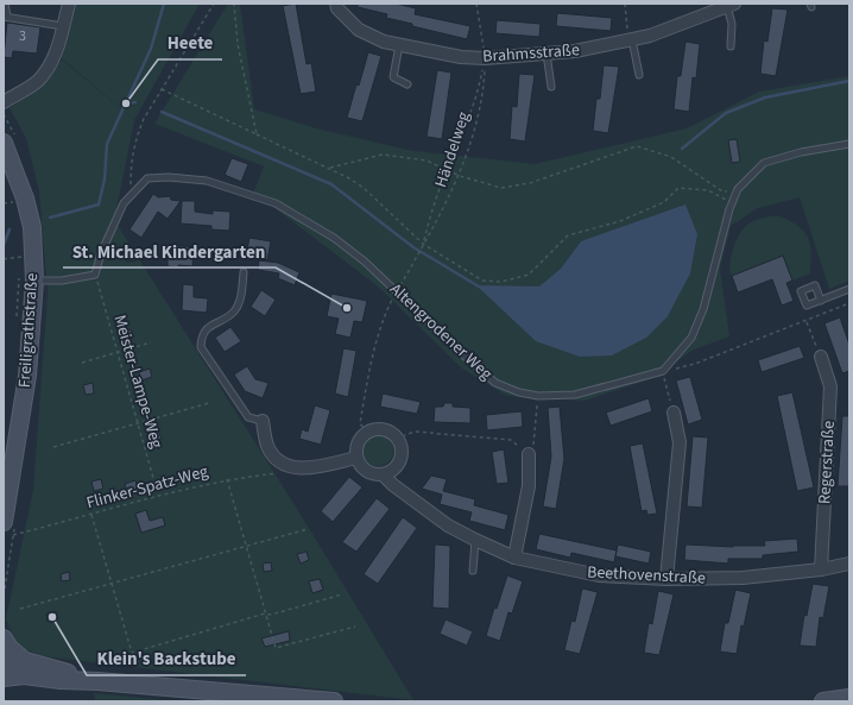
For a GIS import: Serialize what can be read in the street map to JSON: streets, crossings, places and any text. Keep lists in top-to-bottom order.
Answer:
{
  "streets": {
    "street": [
      "Brahmsstraße",
      "Freiligrathstraße",
      "Regerstraße",
      "Beethovenstraße"
    ],
    "lane": ["Altengrodener Weg"],
    "path": ["Händelweg", "Meister-Lampe-Weg", "Flinker-Spatz-Weg"]
  },
  "crossings": [
    ["Brahmsstraße", "Händelweg"],
    ["Altengrodener Weg", "Meister-Lampe-Weg"],
    ["Meister-Lampe-Weg", "Flinker-Spatz-Weg"],
    ["Regerstraße", "Beethovenstraße"]
  ],
  "places": ["Heete", "St. Michael Kindergarten", "Klein's Backstube"],
  "house_numbers": ["3"]
}
